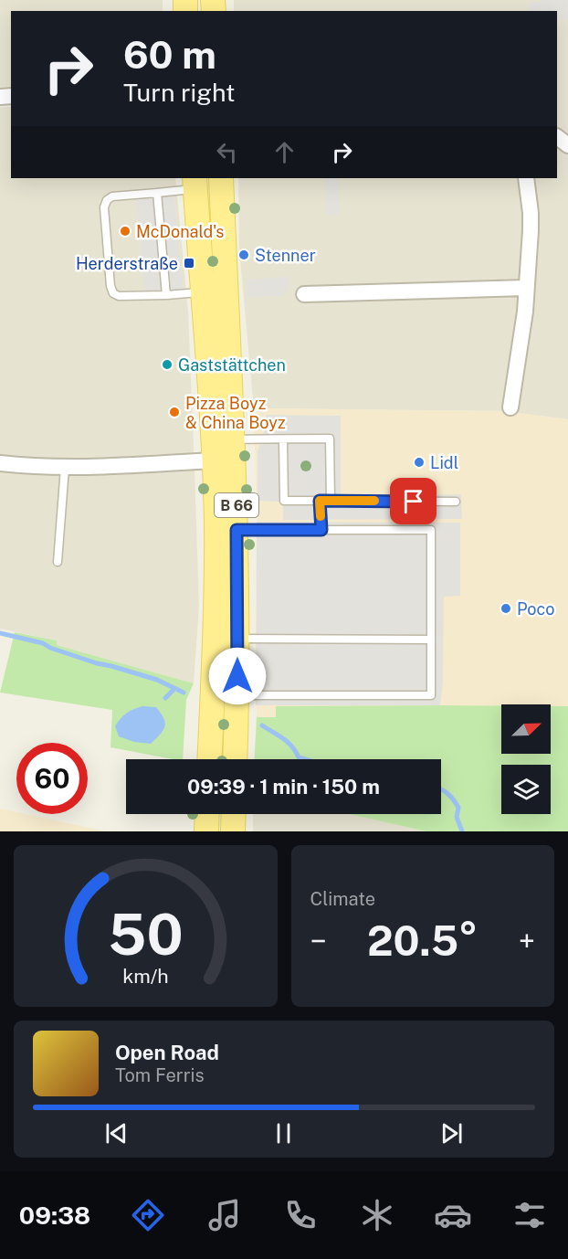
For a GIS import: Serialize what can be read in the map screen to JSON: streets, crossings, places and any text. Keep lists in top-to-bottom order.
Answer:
{
  "streets": {
    "main road": ["B 66"]
  },
  "places": {
    "other": [
      "McDonald's",
      "Stenner",
      "Gaststättchen",
      "Pizza Boyz & China Boyz",
      "Lidl",
      "Poco"
    ],
    "transit": ["Herderstraße"]
  },
  "north": "top right",
  "page": {
    "turn": ["60 m", "Turn right"],
    "limit": "60",
    "trip": "09:39 · 1 min · 150 m",
    "tile": "Climate",
    "heat": ["−", "20.5°", "+"],
    "song": ["Open Road", "Tom Ferris"],
    "tabs": "09:38",
    "gauge": ["50", "km/h"]
  }
}
